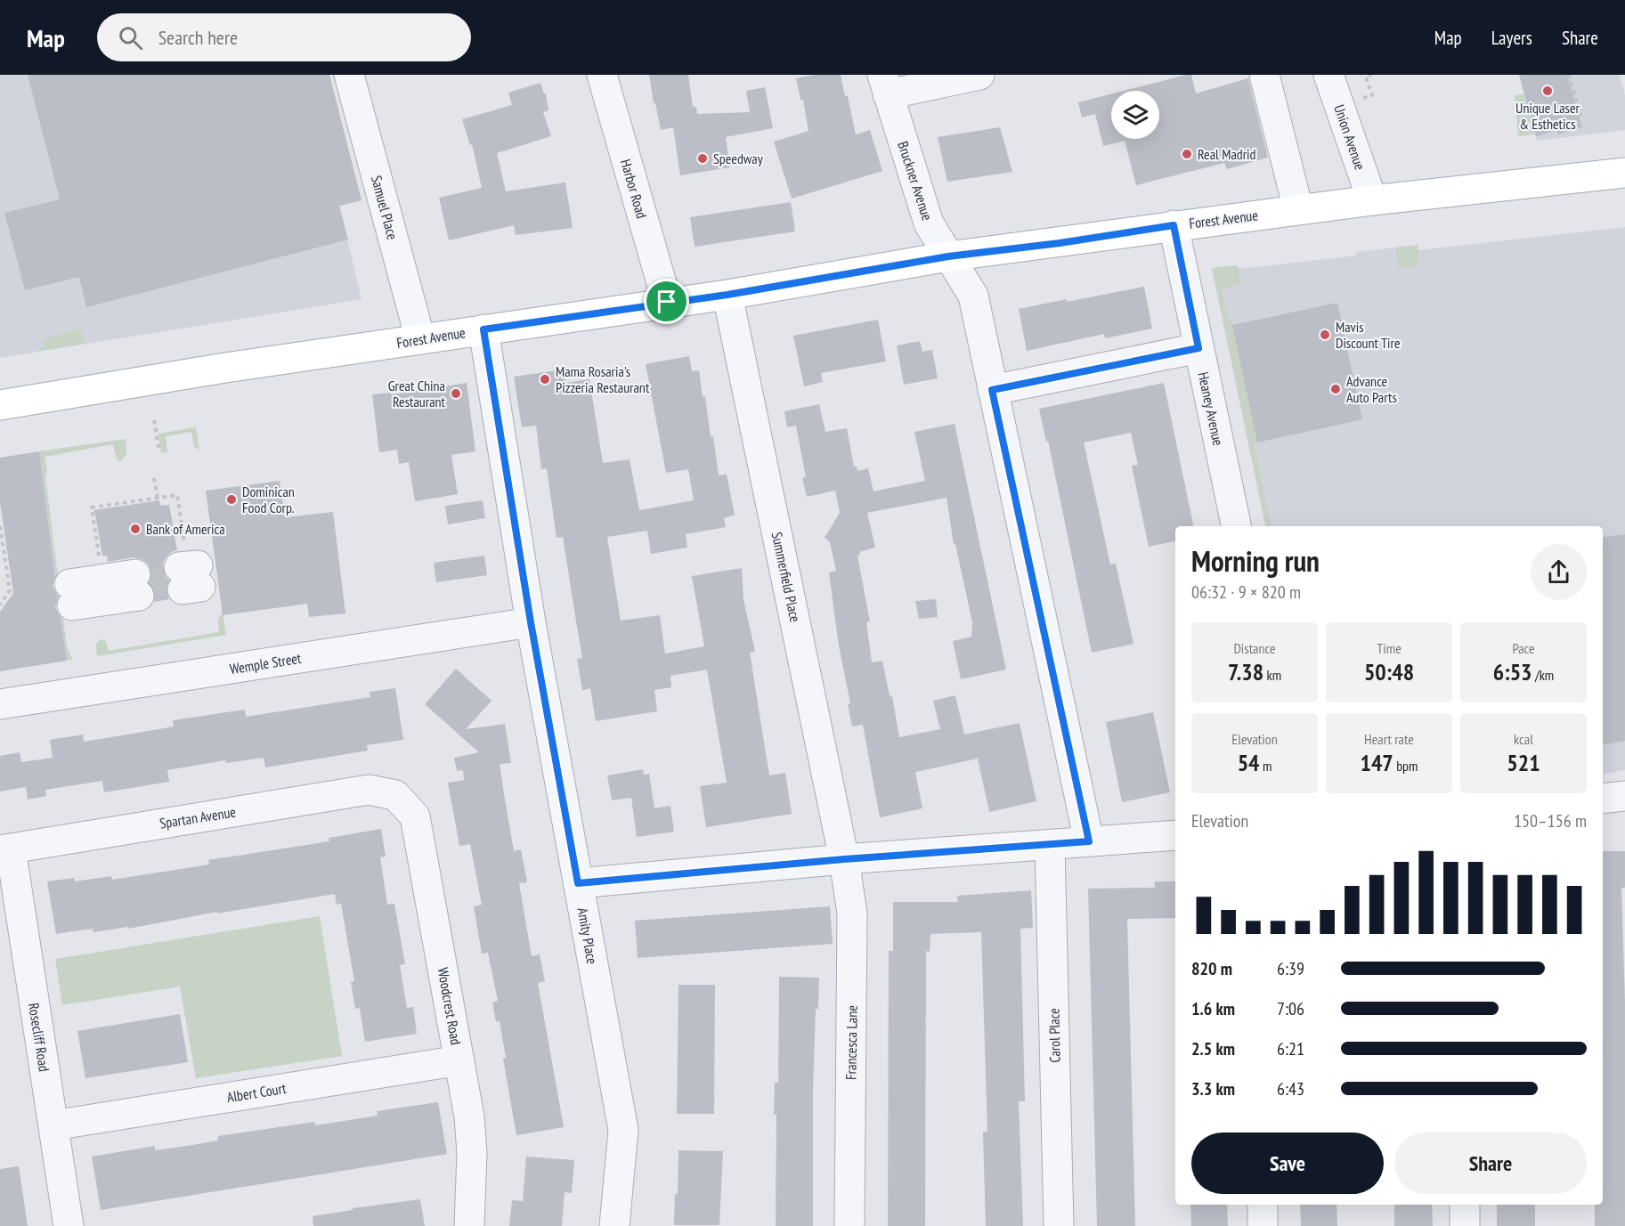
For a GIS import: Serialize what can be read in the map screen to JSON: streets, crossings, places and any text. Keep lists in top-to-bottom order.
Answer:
{
  "streets": {
    "main road": ["Forest Avenue"],
    "street": [
      "Union Avenue",
      "Bruckner Avenue",
      "Harbor Road",
      "Samuel Place",
      "Heaney Avenue",
      "Summerfield Place",
      "Wemple Street",
      "Spartan Avenue",
      "Amity Place",
      "Woodcrest Road",
      "Carol Place",
      "Rosecliff Road",
      "Francesca Lane",
      "Albert Court"
    ]
  },
  "crossings": [
    ["Union Avenue", "Forest Avenue"],
    ["Bruckner Avenue", "Forest Avenue"],
    ["Harbor Road", "Forest Avenue"],
    ["Samuel Place", "Forest Avenue"],
    ["Forest Avenue", "Heaney Avenue"],
    ["Forest Avenue", "Summerfield Place"],
    ["Forest Avenue", "Amity Place"],
    ["Summerfield Place", "Francesca Lane"],
    ["Wemple Street", "Amity Place"],
    ["Spartan Avenue", "Woodcrest Road"],
    ["Spartan Avenue", "Rosecliff Road"],
    ["Woodcrest Road", "Albert Court"],
    ["Rosecliff Road", "Albert Court"]
  ],
  "places": [
    "Unique Laser & Esthetics",
    "Real Madrid",
    "Speedway",
    "Mavis Discount Tire",
    "Mama Rosaria's Pizzeria Restaurant",
    "Advance Auto Parts",
    "Great China Restaurant",
    "Dominican Food Corp.",
    "Bank of America"
  ],
  "page": {
    "header": "Map",
    "search": "Search here",
    "nav": ["Map", "Layers", "Share"],
    "heading": ["Morning run", "06:32 · 9 × 820 m"],
    "stats": [
      ["Distance", "7.38 km"],
      ["Time", "50:48"],
      ["Pace", "6:53 /km"],
      ["Elevation", "54 m"],
      ["Heart rate", "147 bpm"],
      ["kcal", "521"]
    ],
    "chart": ["Elevation", "150–156 m"],
    "list": [
      {
        "name": "820 m",
        "note": "6:39"
      },
      {
        "name": "1.6 km",
        "note": "7:06"
      },
      {
        "name": "2.5 km",
        "note": "6:21"
      },
      {
        "name": "3.3 km",
        "note": "6:43"
      }
    ],
    "buttons": ["Save", "Share"]
  }
}
